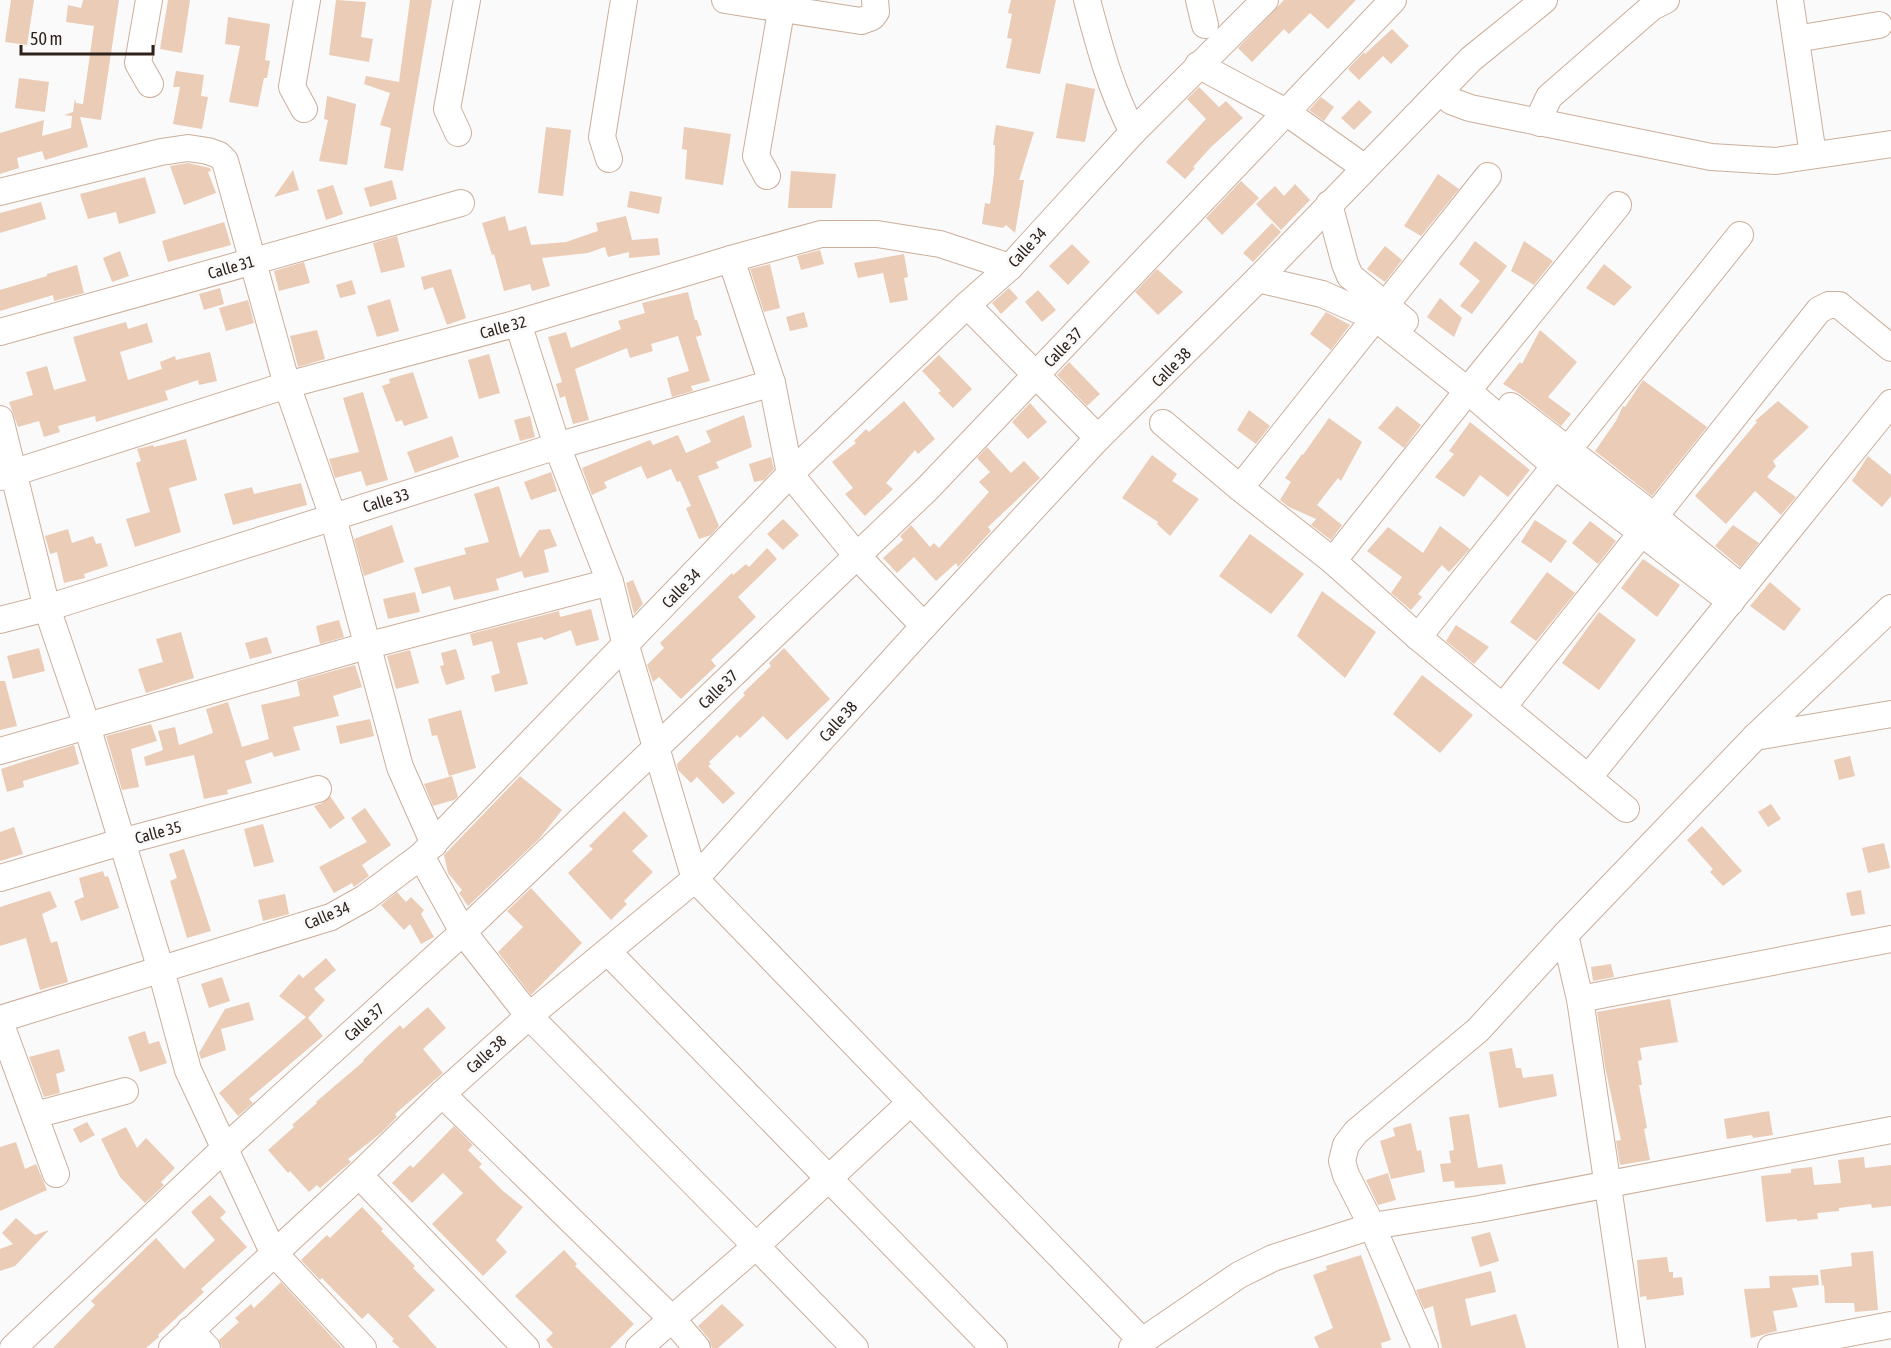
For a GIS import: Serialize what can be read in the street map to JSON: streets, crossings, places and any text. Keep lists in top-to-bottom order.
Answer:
{
  "streets": {
    "street": [
      "Calle 34",
      "Calle 31",
      "Calle 32",
      "Calle 37",
      "Calle 38",
      "Calle 33",
      "Calle 35"
    ]
  },
  "crossings": [
    ["Calle 34", "Calle 32"]
  ],
  "scale_bar": "50 m"
}
